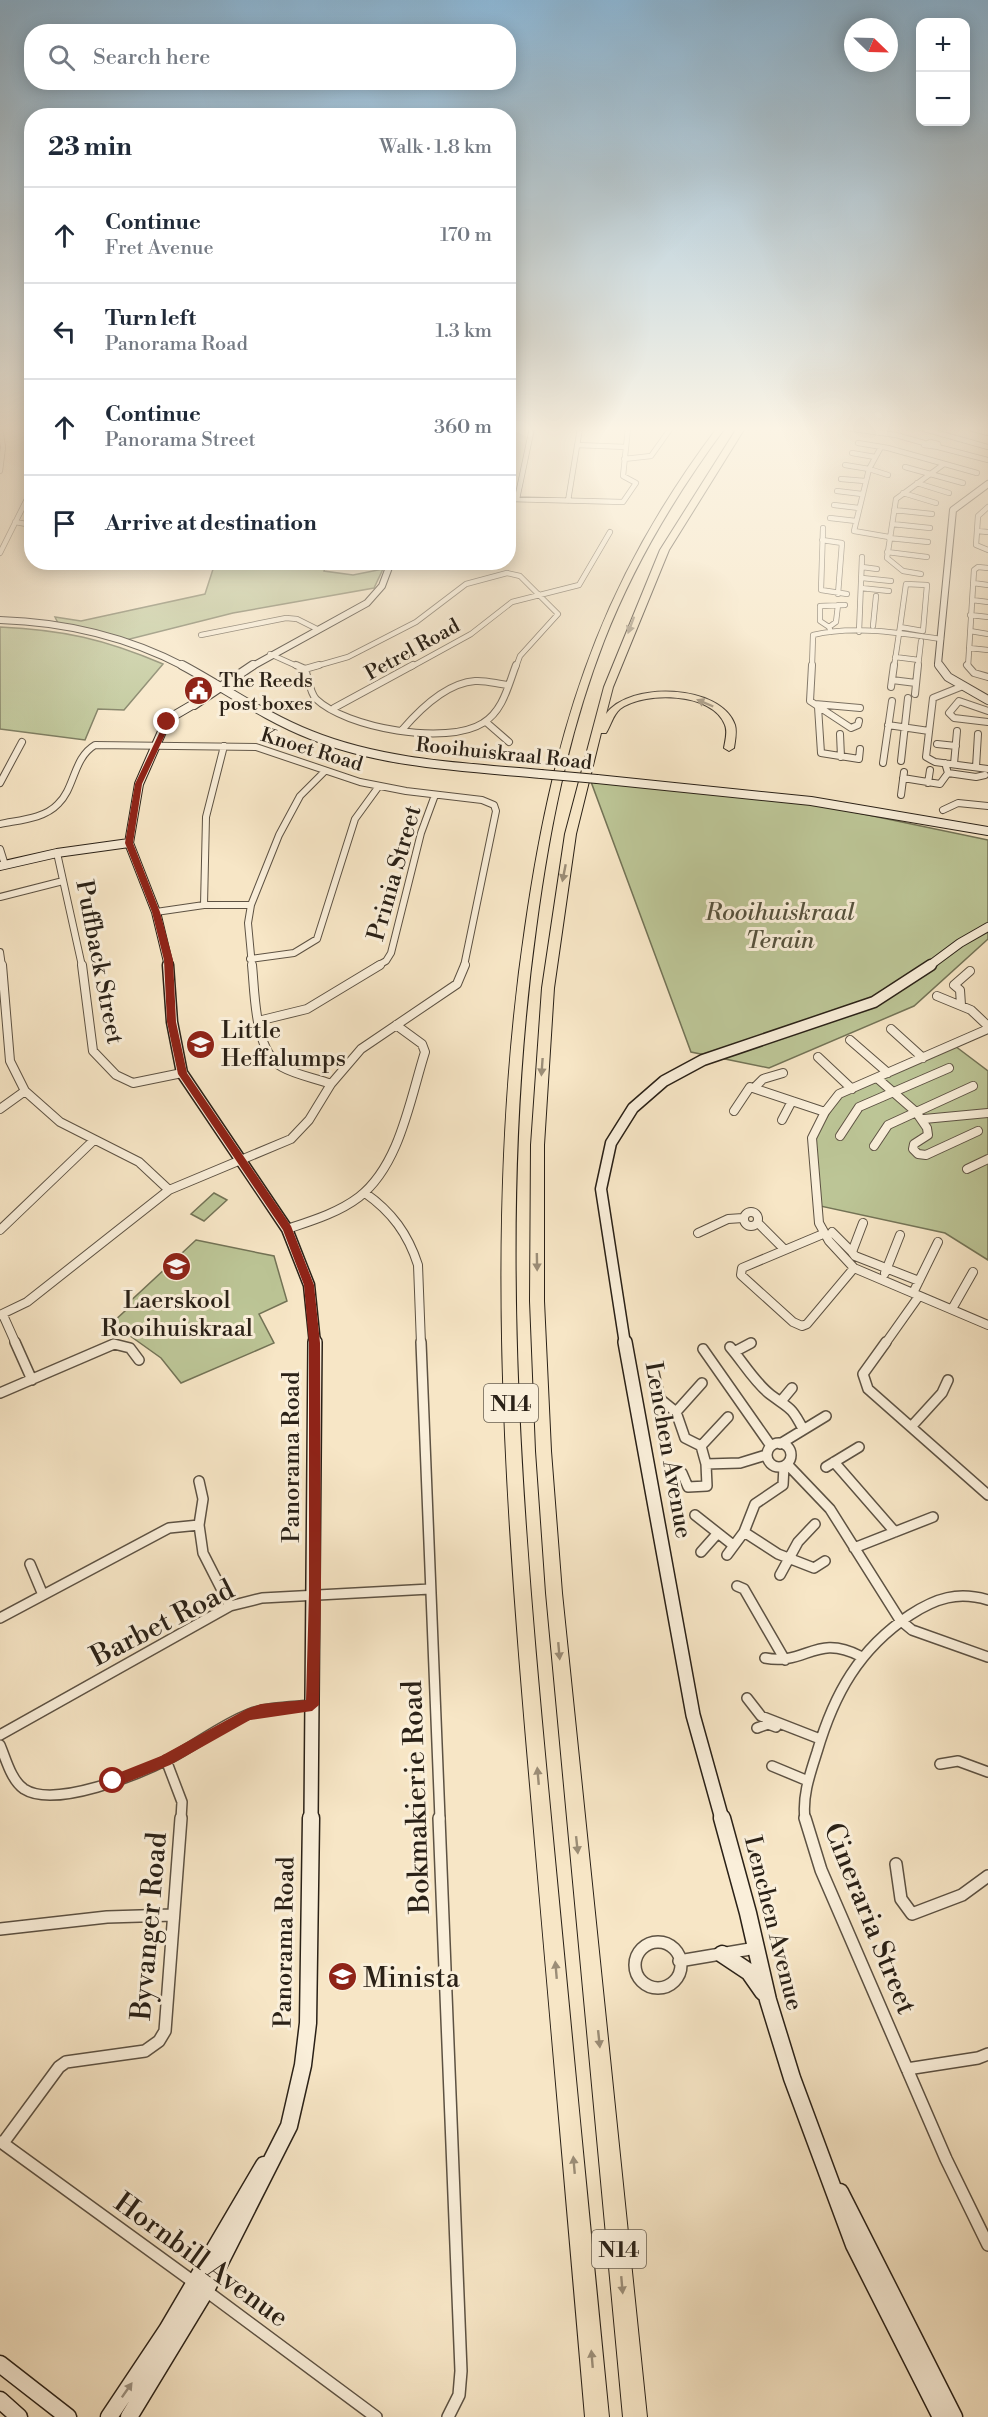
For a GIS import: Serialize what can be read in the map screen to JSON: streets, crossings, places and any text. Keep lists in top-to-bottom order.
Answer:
{
  "streets": {
    "highway": ["N14"],
    "main road": ["Rooihuiskraal Road", "Lenchen Avenue", "Panorama Road"],
    "street": [
      "Petrel Road",
      "Knoet Road",
      "Prinia Street",
      "Puffback Street",
      "Barbet Road",
      "Bokmakierie Road",
      "Cineraria Street",
      "Byvanger Road",
      "Hornbill Avenue"
    ]
  },
  "crossings": [
    ["Knoet Road", "Prinia Street"],
    ["Puffback Street", "Panorama Road"],
    ["Panorama Road", "Barbet Road"],
    ["Panorama Road", "Hornbill Avenue"],
    ["Barbet Road", "Bokmakierie Road"],
    ["Byvanger Road", "Hornbill Avenue"]
  ],
  "parks": ["Rooihuiskraal Terain"],
  "places": {
    "public building": ["The Reeds post boxes"],
    "school or university": ["Little Heffalumps", "Laerskool Rooihuiskraal", "Minista"]
  },
  "north": "bottom right",
  "page": {
    "map_buttons": ["+", "−"],
    "search": "Search here",
    "heading": ["23 min", "Walk · 1.8 km"],
    "list": [
      ["Continue", "Fret Avenue", "170 m"],
      ["Turn left", "Panorama Road", "1.3 km"],
      ["Continue", "Panorama Street", "360 m"],
      "Arrive at destination"
    ]
  }
}
